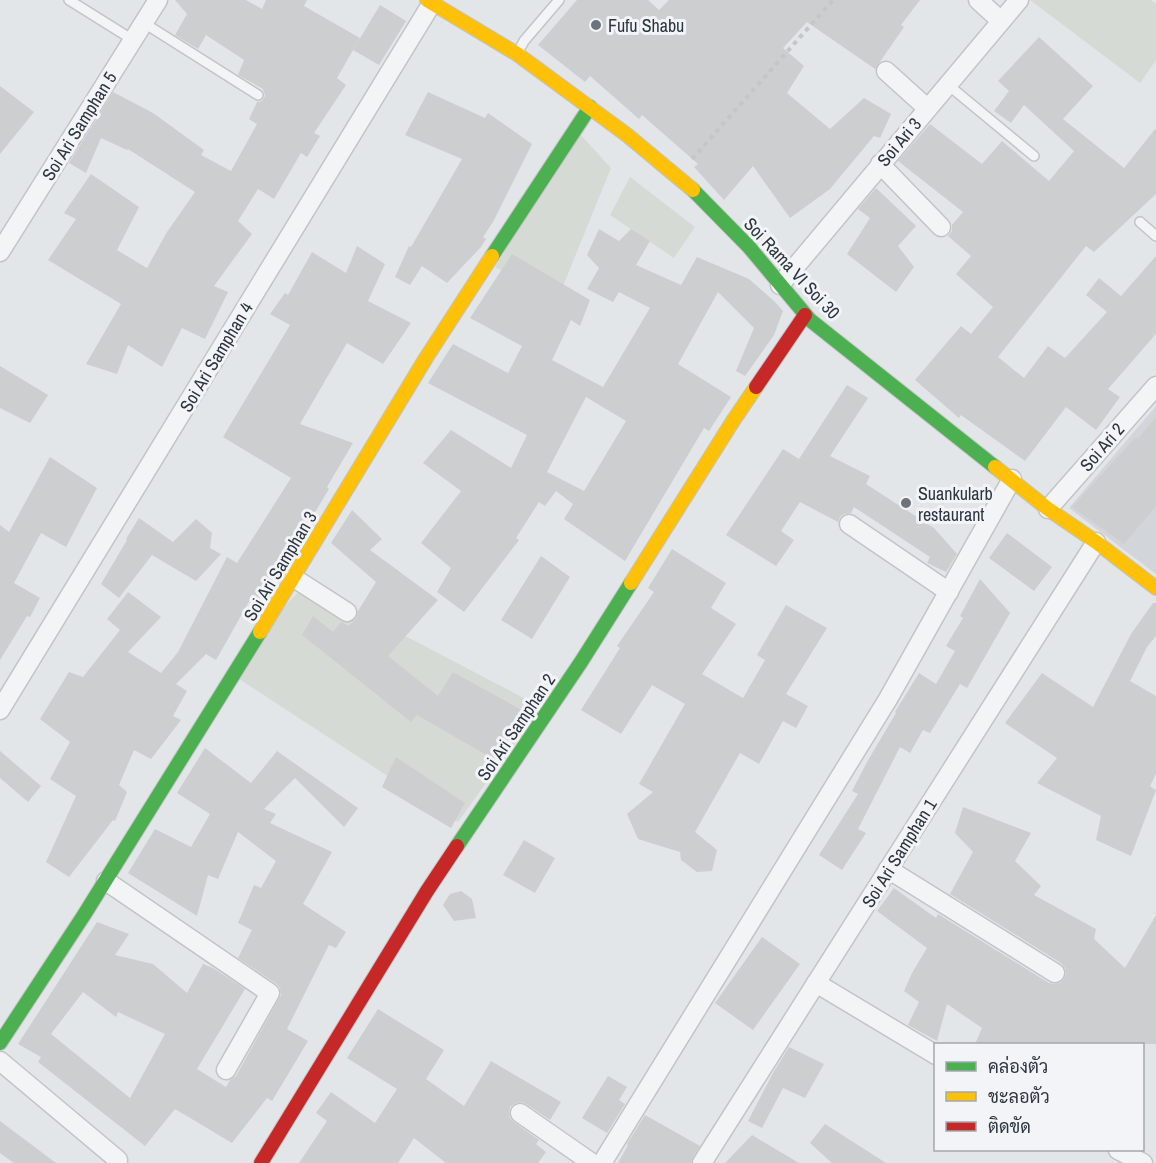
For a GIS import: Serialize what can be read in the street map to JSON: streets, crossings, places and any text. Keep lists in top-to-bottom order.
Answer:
{
  "streets": {
    "street": [
      "Soi Ari Samphan 5",
      "Soi Ari 3",
      "Soi Rama VI Soi 30",
      "Soi Ari Samphan 4",
      "Soi Ari 2",
      "Soi Ari Samphan 3",
      "Soi Ari Samphan 2",
      "Soi Ari Samphan 1"
    ]
  },
  "crossings": [
    ["Soi Ari 3", "Soi Rama VI Soi 30"],
    ["Soi Rama VI Soi 30", "Soi Ari Samphan 4"],
    ["Soi Rama VI Soi 30", "Soi Ari 2"],
    ["Soi Rama VI Soi 30", "Soi Ari Samphan 3"],
    ["Soi Rama VI Soi 30", "Soi Ari Samphan 2"],
    ["Soi Rama VI Soi 30", "Soi Ari Samphan 1"]
  ],
  "places": ["Fufu Shabu", "Suankularb restaurant"],
  "legend": ["คล่องตัว", "ชะลอตัว", "ติดขัด"]
}
